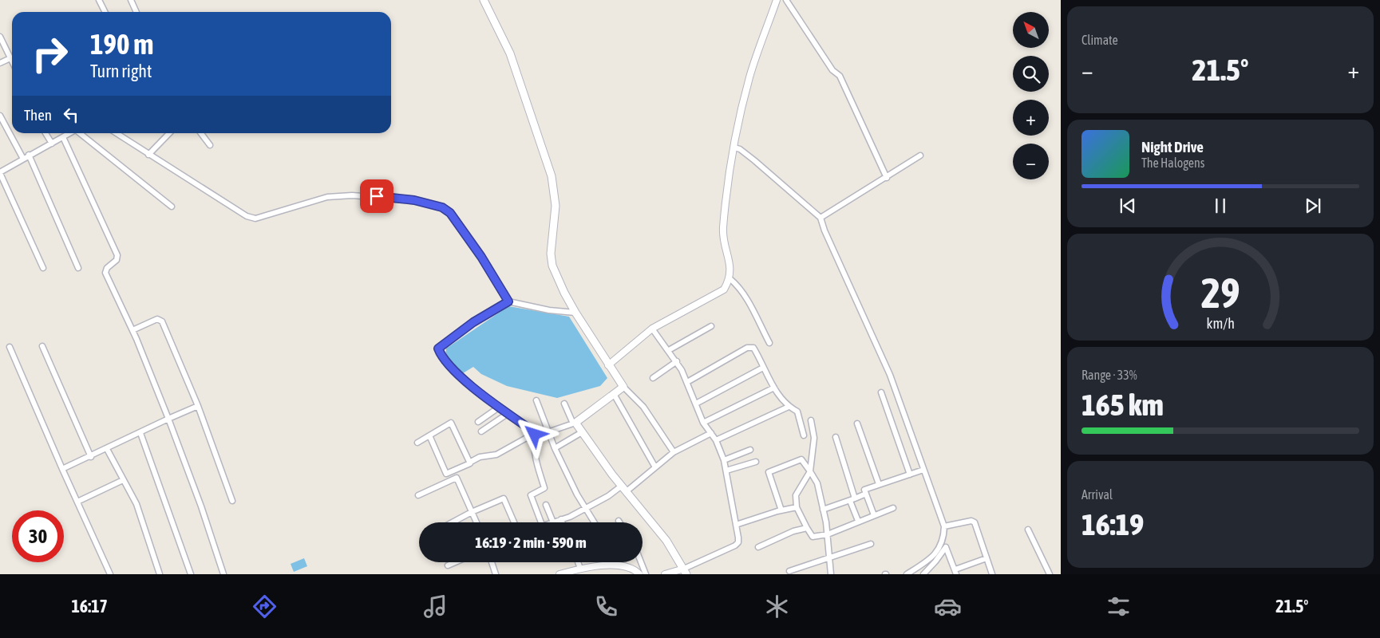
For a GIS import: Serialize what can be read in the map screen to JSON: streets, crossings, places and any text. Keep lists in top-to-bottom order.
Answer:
{
  "north": "top left",
  "page": {
    "tile": [
      "Climate",
      ["Range · 33%", "165 km"],
      ["Arrival", "16:19"]
    ],
    "map_buttons": ["+", "−"],
    "turn": ["190 m", "Turn right"],
    "heat": ["−", "21.5°", "+"],
    "then": "Then",
    "song": ["Night Drive", "The Halogens"],
    "limit": "30",
    "trip": "16:19 · 2 min · 590 m",
    "tabs": ["16:17", "21.5°"],
    "gauge": ["29", "km/h"]
  }
}
